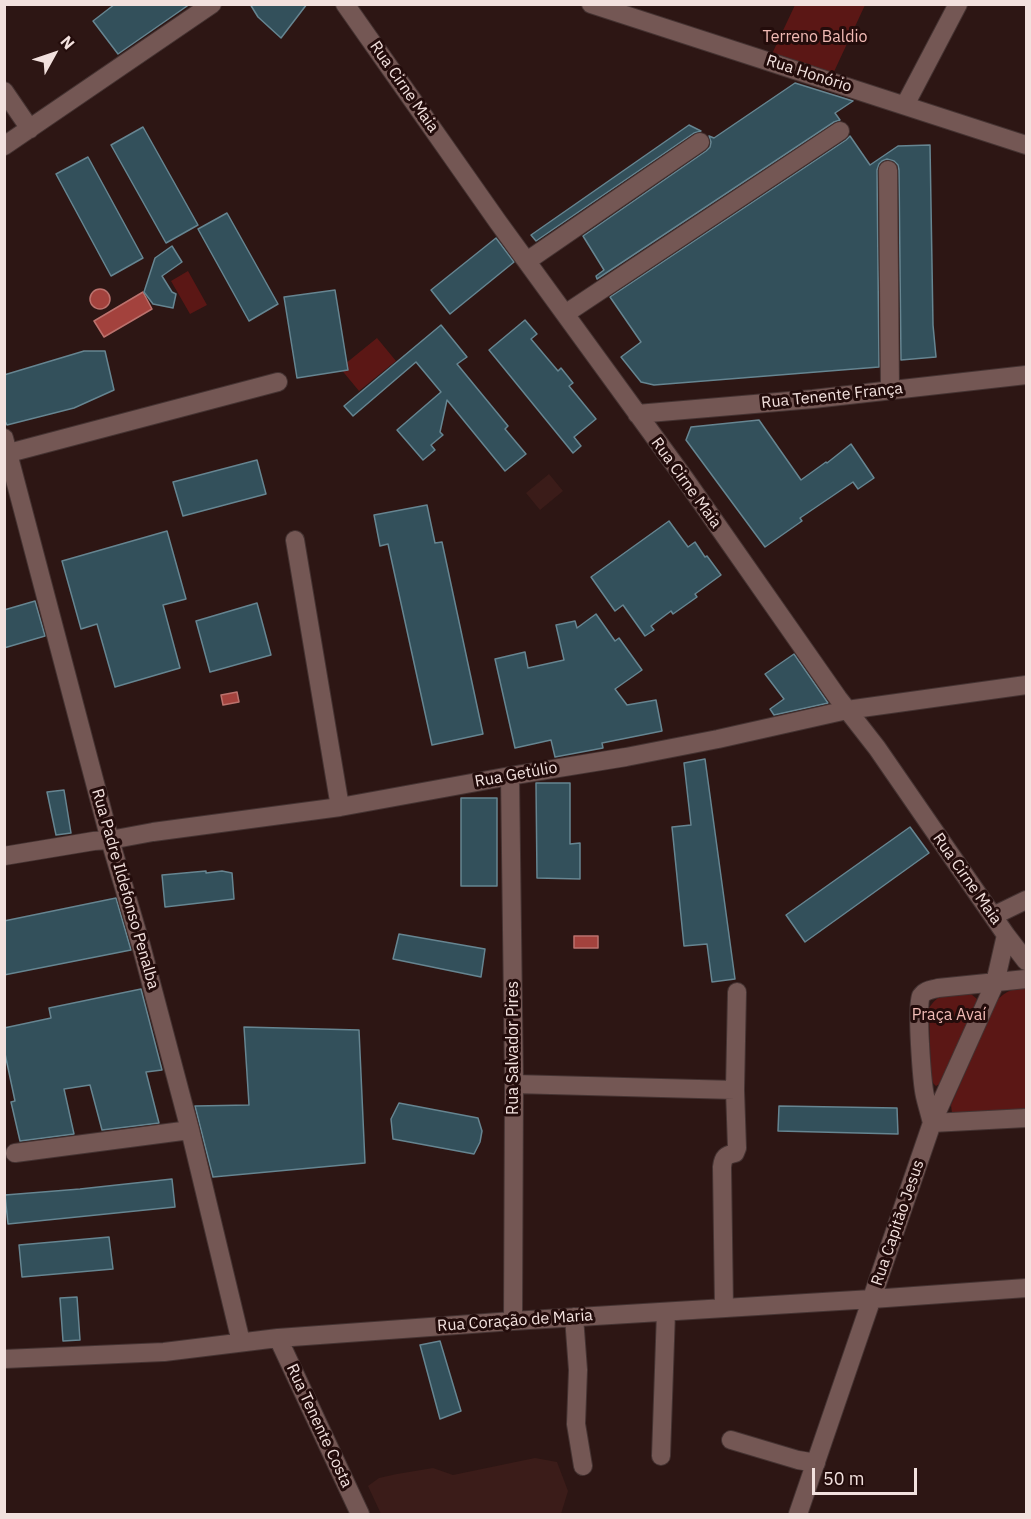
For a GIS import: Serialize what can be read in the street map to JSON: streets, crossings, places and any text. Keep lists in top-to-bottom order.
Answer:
{
  "streets": {
    "street": [
      "Rua Honório",
      "Rua Cirne Maia",
      "Rua Tenente França",
      "Rua Getúlio",
      "Rua Padre Ildefonso Penalba",
      "Rua Salvador Pires",
      "Rua Capitão Jesus",
      "Rua Coração de Maria",
      "Rua Tenente Costa"
    ]
  },
  "crossings": [
    ["Rua Cirne Maia", "Rua Tenente França"],
    ["Rua Cirne Maia", "Rua Getúlio"],
    ["Rua Cirne Maia", "Rua Capitão Jesus"],
    ["Rua Getúlio", "Rua Padre Ildefonso Penalba"],
    ["Rua Getúlio", "Rua Salvador Pires"],
    ["Rua Padre Ildefonso Penalba", "Rua Coração de Maria"],
    ["Rua Salvador Pires", "Rua Coração de Maria"],
    ["Rua Capitão Jesus", "Rua Coração de Maria"],
    ["Rua Coração de Maria", "Rua Tenente Costa"]
  ],
  "parks": ["Terreno Baldio", "Praça Avaí"],
  "scale_bar": "50 m",
  "north": "top right"
}
